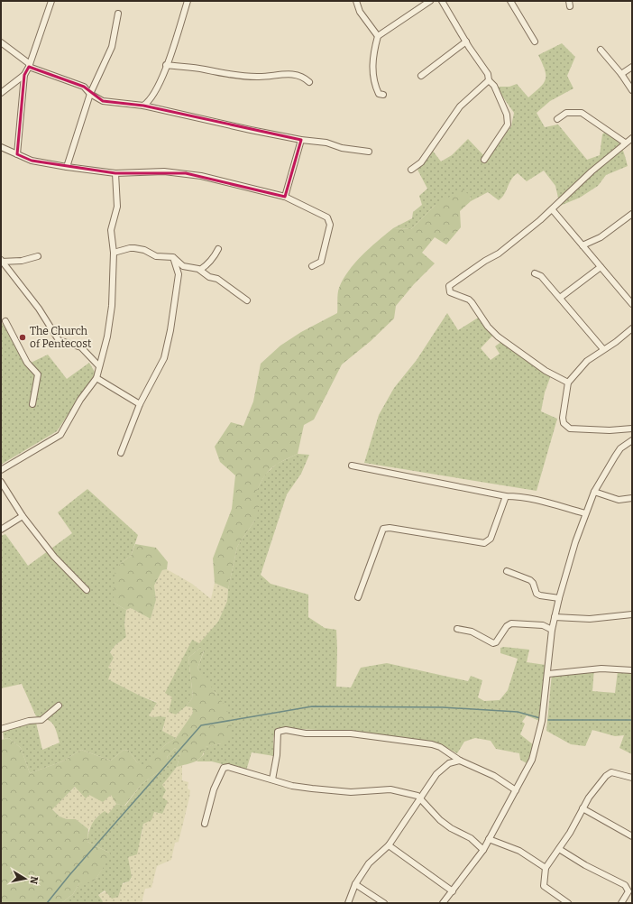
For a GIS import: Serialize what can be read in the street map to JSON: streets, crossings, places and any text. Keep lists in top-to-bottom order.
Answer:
{
  "places": ["The Church of Pentecost"],
  "north": "right"
}
